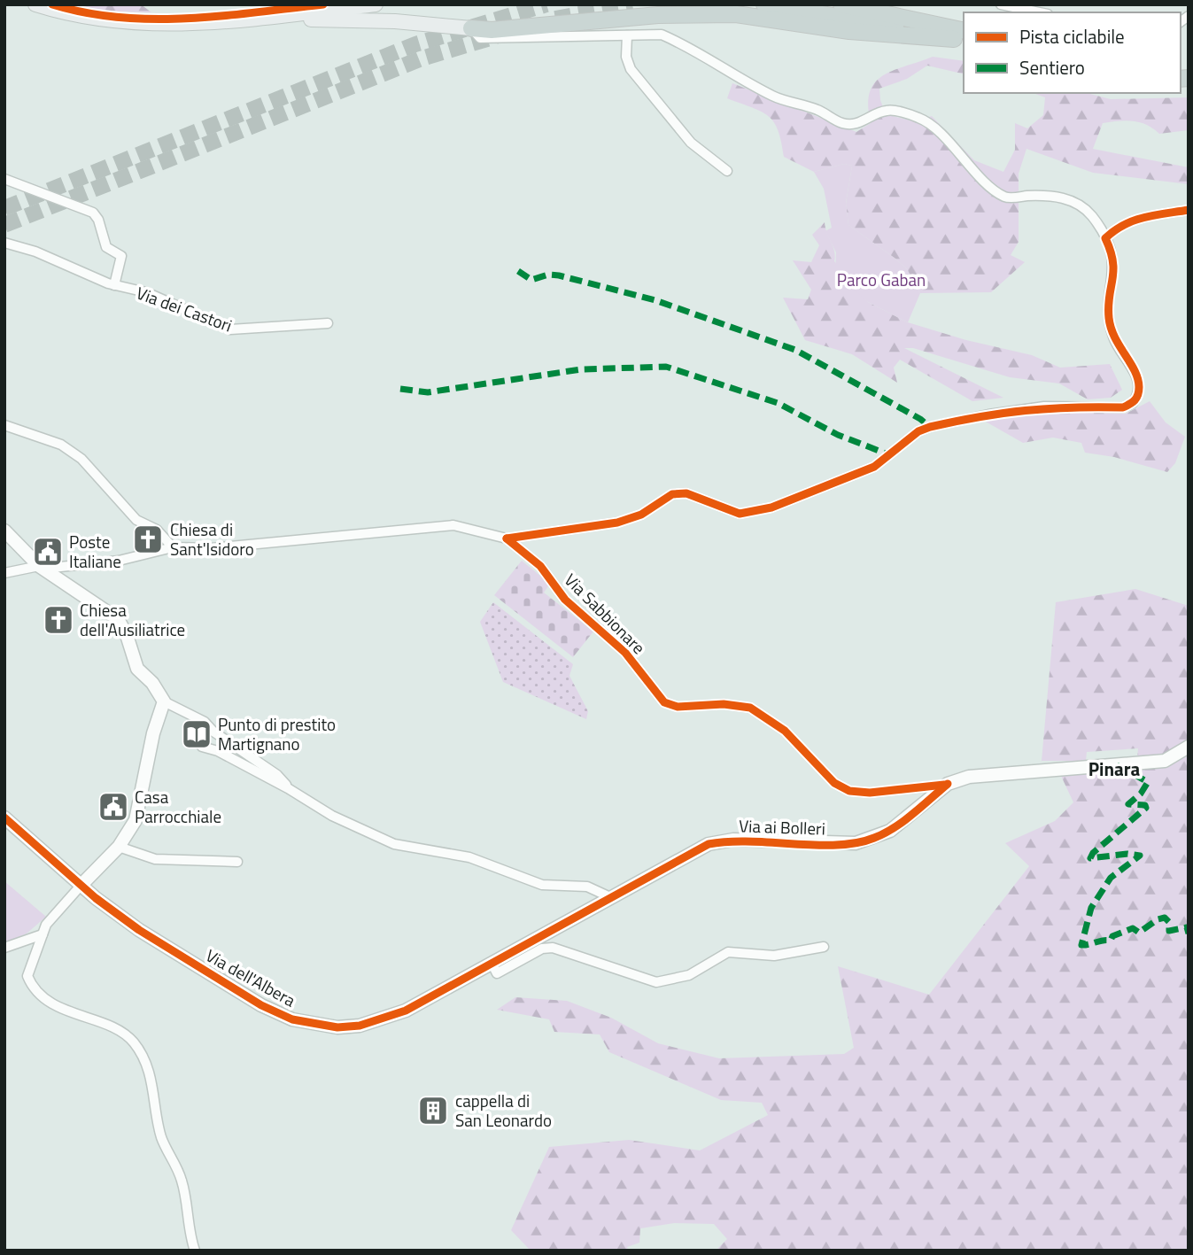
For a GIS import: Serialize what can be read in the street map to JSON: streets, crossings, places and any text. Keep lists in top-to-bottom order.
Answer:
{
  "streets": {
    "street": [
      "Via dei Castori",
      "Via Sabbionare",
      "Via ai Bolleri",
      "Via dell'Albera"
    ]
  },
  "crossings": [
    ["Via Sabbionare", "Via ai Bolleri"],
    ["Via ai Bolleri", "Via dell'Albera"]
  ],
  "districts": ["Pinara"],
  "parks": ["Parco Gaban"],
  "places": {
    "church": ["Chiesa di Sant'Isidoro", "Chiesa dell'Ausiliatrice"],
    "public building": ["Poste Italiane", "Casa Parrocchiale"],
    "library": ["Punto di prestito Martignano"],
    "building": ["cappella di San Leonardo"]
  },
  "legend": ["Pista ciclabile", "Sentiero"]
}
